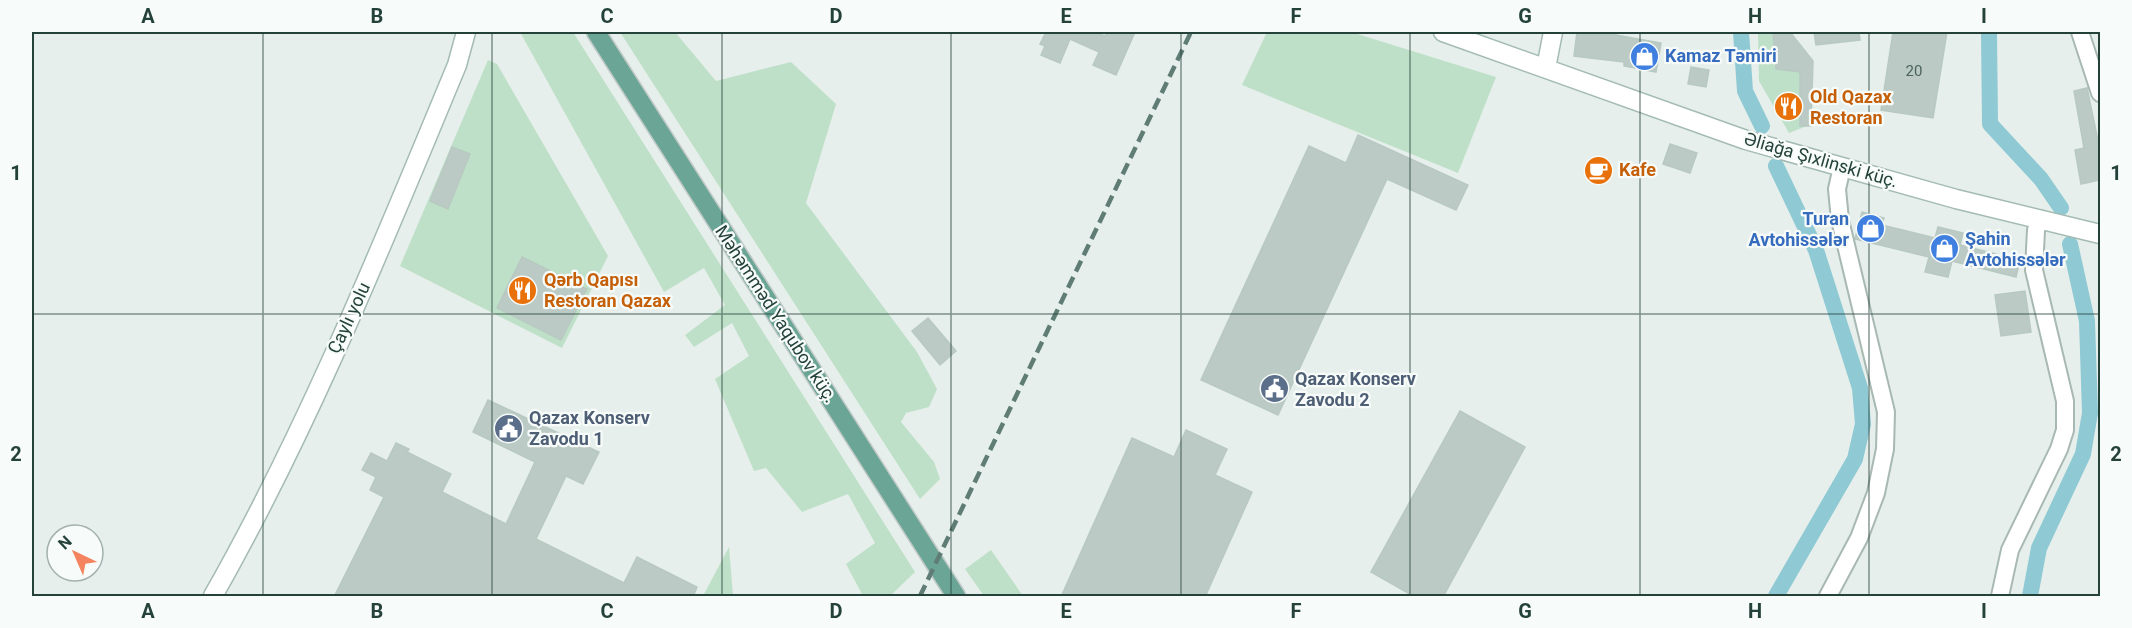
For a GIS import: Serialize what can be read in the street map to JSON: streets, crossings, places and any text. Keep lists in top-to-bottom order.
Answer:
{
  "streets": {
    "main road": ["Əliağa Şıxlinski küç.", "Məhəmməd Yaqubov küç.", "Çaylı yolu"]
  },
  "places": {
    "shop": ["Kamaz Təmiri", "Turan Avtohissələr", "Şahin Avtohissələr"],
    "restaurant": ["Old Qazax Restoran", "Qərb Qapısı Restoran Qazax"],
    "cafe": ["Kafe"],
    "public building": ["Qazax Konserv Zavodu 2", "Qazax Konserv Zavodu 1"]
  },
  "house_numbers": ["20"],
  "north": "top left",
  "grid": {
    "columns": [
      "A",
      "B",
      "C",
      "D",
      "E",
      "F",
      "G",
      "H",
      "I"
    ],
    "rows": ["1", "2"]
  }
}
